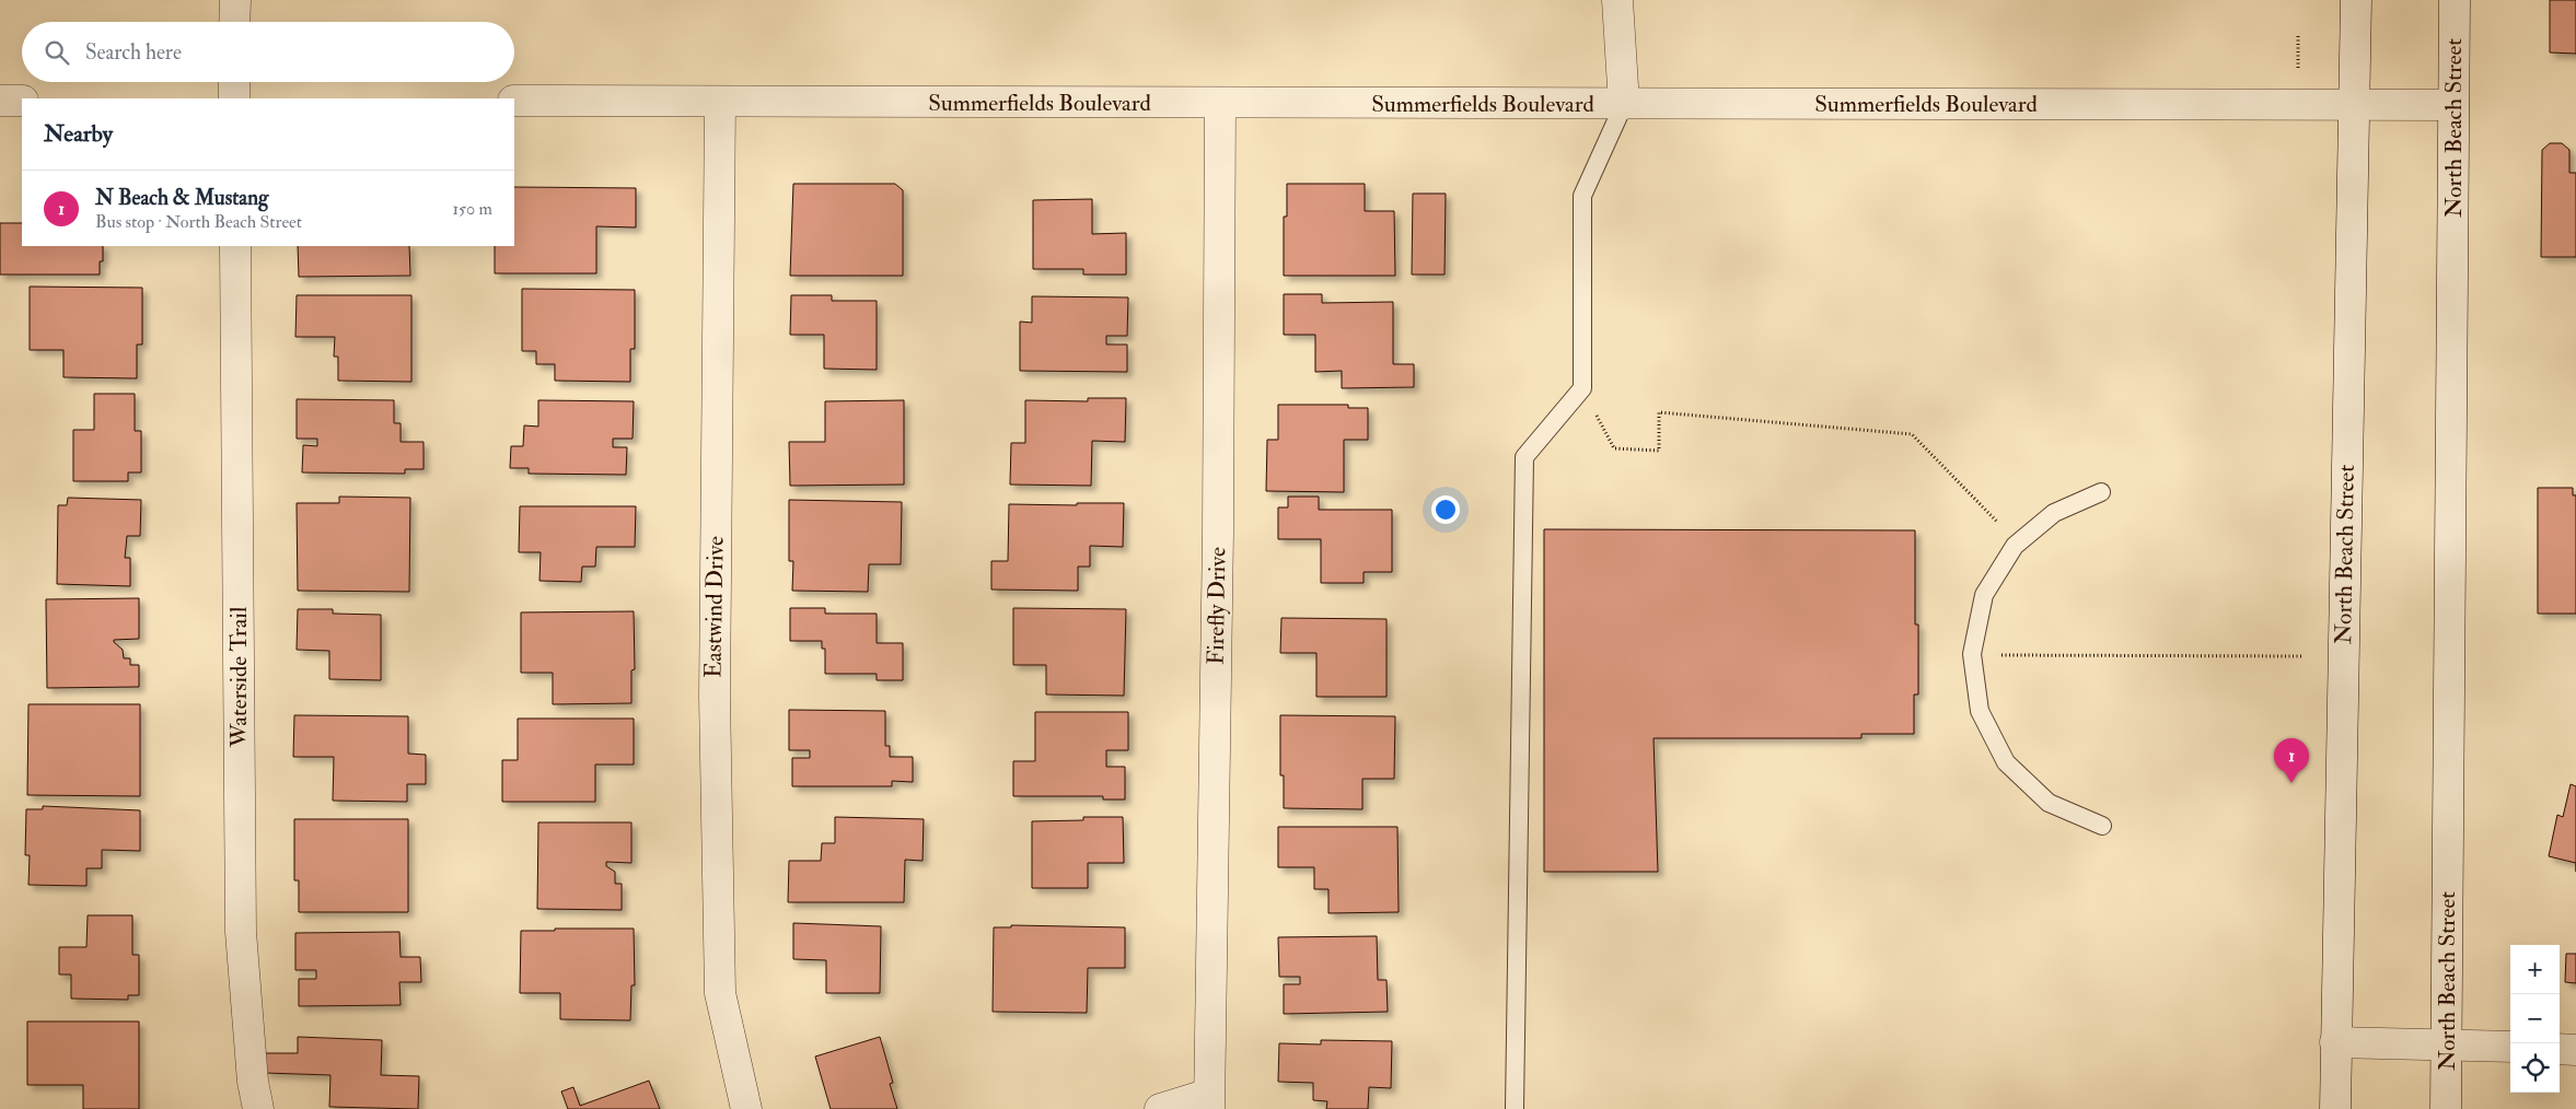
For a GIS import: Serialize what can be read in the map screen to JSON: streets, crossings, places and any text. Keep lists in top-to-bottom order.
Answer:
{
  "streets": {
    "street": [
      "Summerfields Boulevard",
      "North Beach Street",
      "Firefly Drive",
      "Eastwind Drive",
      "Waterside Trail"
    ]
  },
  "crossings": [
    ["Summerfields Boulevard", "North Beach Street"],
    ["Summerfields Boulevard", "Firefly Drive"],
    ["Summerfields Boulevard", "Eastwind Drive"]
  ],
  "page": {
    "search": "Search here",
    "heading": "Nearby",
    "list": [
      {
        "mark": "1",
        "name": "N Beach & Mustang",
        "note": "Bus stop · North Beach Street",
        "value": "150 m"
      }
    ],
    "pins": "1",
    "map_buttons": ["+", "−"]
  }
}
